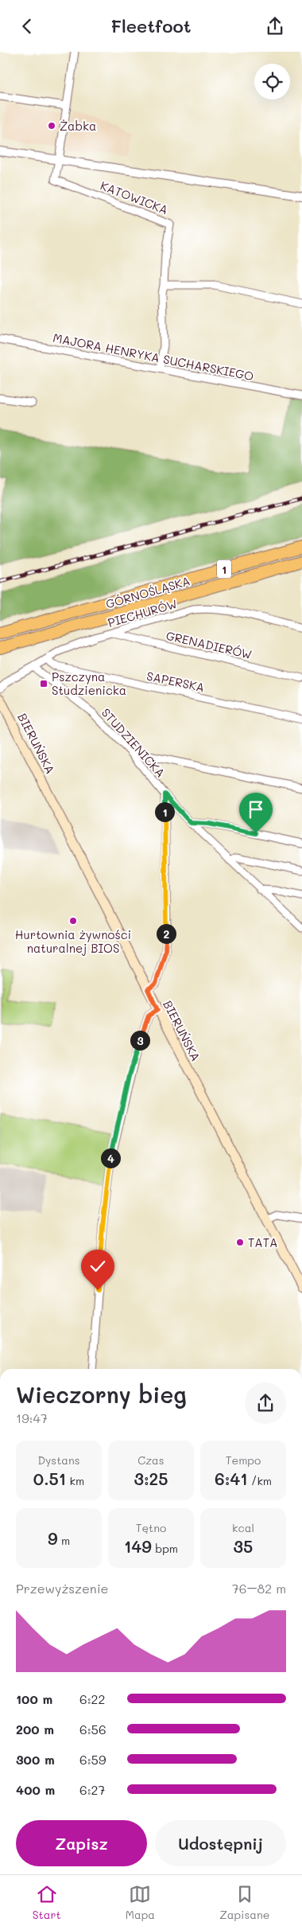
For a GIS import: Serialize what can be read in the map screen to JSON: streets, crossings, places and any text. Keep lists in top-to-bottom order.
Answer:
{
  "streets": {
    "main road": ["1", "GÓRNOŚLĄSKA", "BIERUŃSKA"],
    "street": [
      "KATOWICKA",
      "MAJORA HENRYKA SUCHARSKIEGO",
      "PIECHURÓW",
      "GRENADIERÓW",
      "SAPERSKA",
      "STUDZIENICKA"
    ]
  },
  "crossings": [
    ["PIECHURÓW", "GRENADIERÓW"],
    ["PIECHURÓW", "SAPERSKA"],
    ["PIECHURÓW", "STUDZIENICKA"]
  ],
  "places": {
    "other": ["Żabka", "Hurtownia żywności naturalnej BIOS", "TATA"],
    "transit": ["Pszczyna Studzienicka"]
  },
  "page": {
    "header": "Fleetfoot",
    "pins": [
      "1",
      "2",
      "3",
      "4"
    ],
    "heading": ["Wieczorny bieg", "19:47"],
    "stats": [
      ["Dystans", "0.51 km"],
      ["Czas", "3:25"],
      ["Tempo", "6:41 /km"],
      ["9 m"],
      ["Tętno", "149 bpm"],
      ["kcal", "35"]
    ],
    "chart": ["Przewyższenie", "76–82 m"],
    "list": [
      {
        "name": "100 m",
        "note": "6:22"
      },
      {
        "name": "200 m",
        "note": "6:56"
      },
      {
        "name": "300 m",
        "note": "6:59"
      },
      {
        "name": "400 m",
        "note": "6:27"
      }
    ],
    "buttons": ["Zapisz", "Udostępnij"],
    "tabs": ["Start", "Mapa", "Zapisane"]
  }
}
